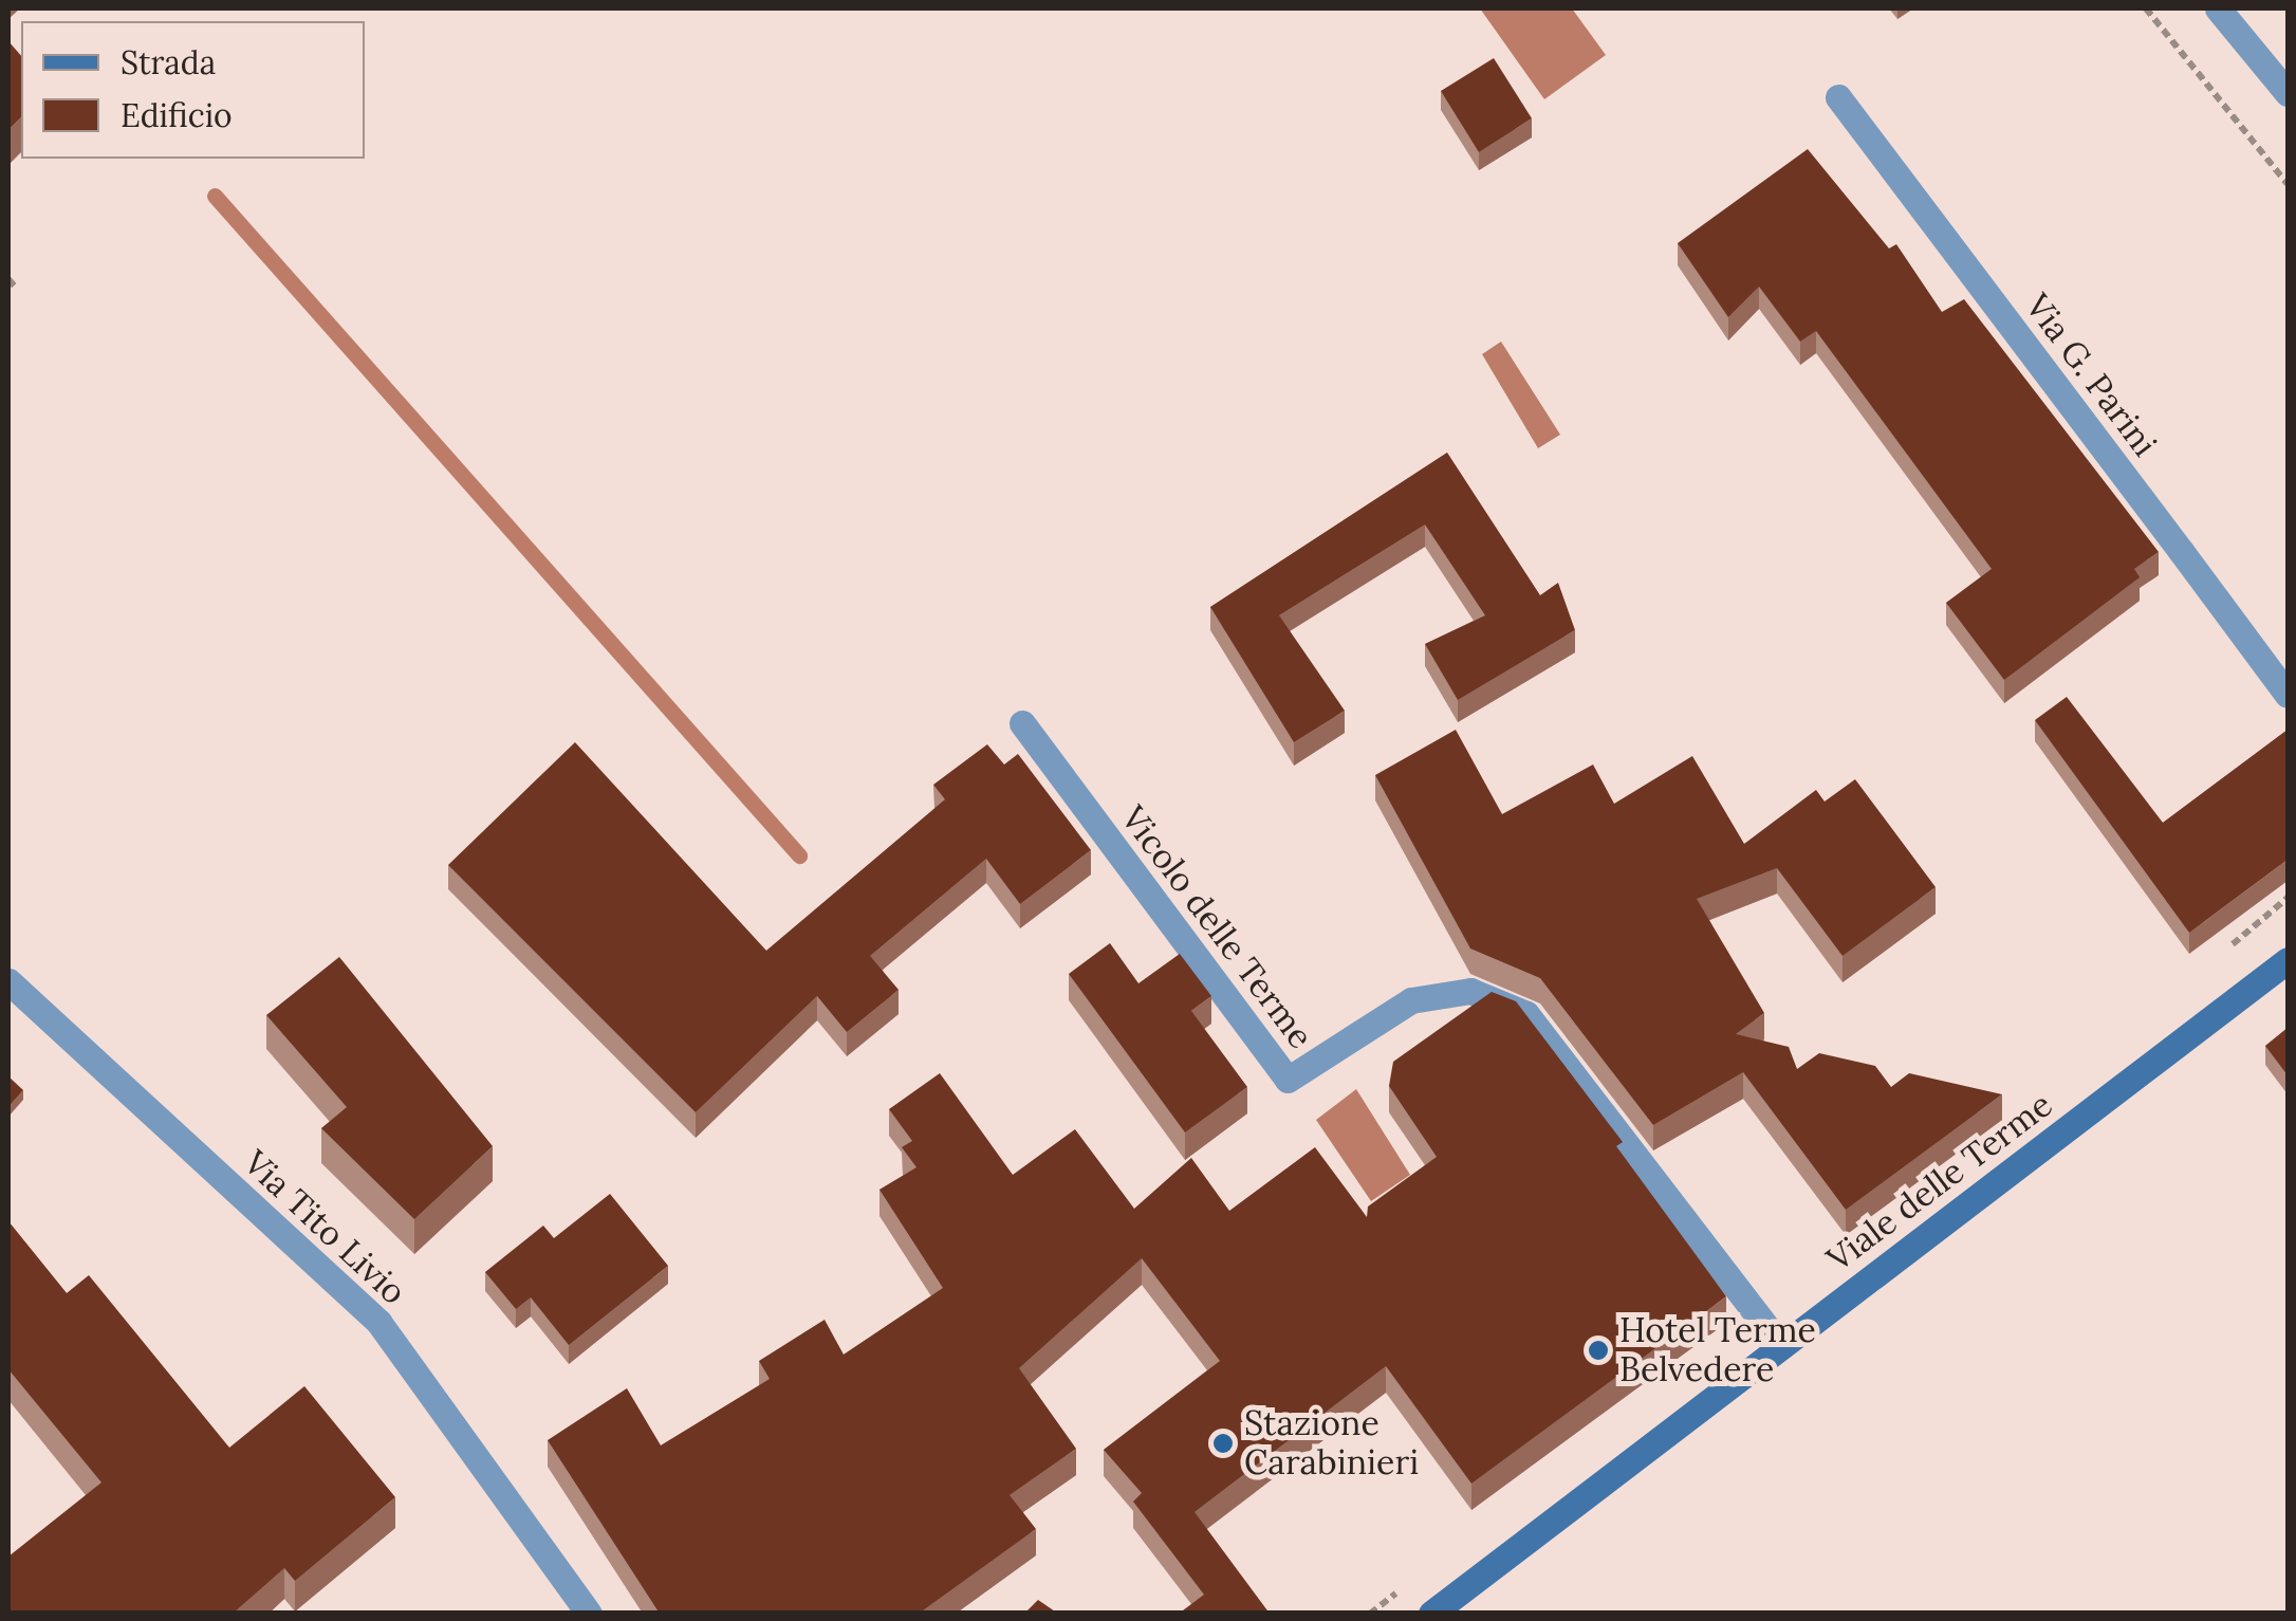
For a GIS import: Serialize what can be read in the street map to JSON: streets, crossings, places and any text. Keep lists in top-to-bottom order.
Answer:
{
  "streets": {
    "street": [
      "Via G. Parini",
      "Vicolo delle Terme",
      "Viale delle Terme",
      "Via Tito Livio"
    ]
  },
  "crossings": [
    ["Vicolo delle Terme", "Viale delle Terme"]
  ],
  "places": ["Hotel Terme Belvedere", "Stazione Carabinieri"],
  "legend": ["Strada", "Edificio"]
}
